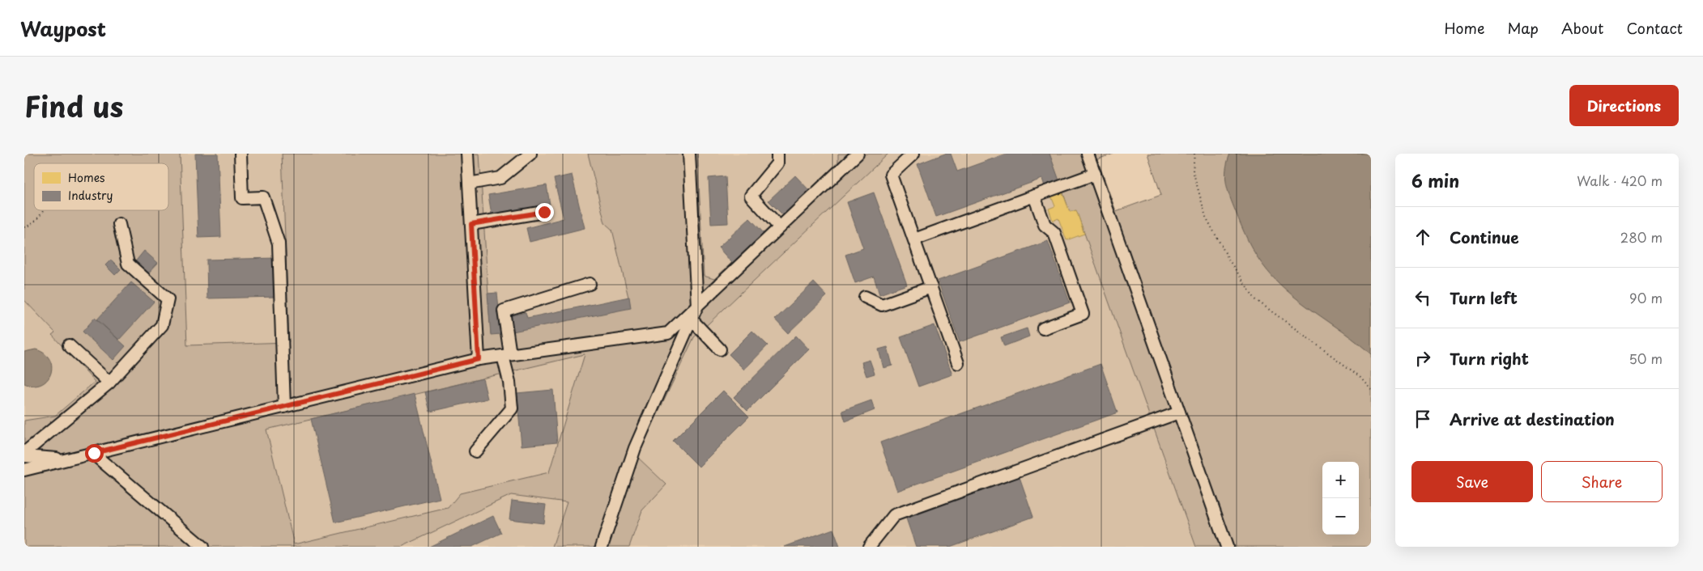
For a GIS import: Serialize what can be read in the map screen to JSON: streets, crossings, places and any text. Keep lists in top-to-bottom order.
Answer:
{
  "legend": ["Homes", "Industry"],
  "page": {
    "header": "Waypost",
    "nav": [
      "Home",
      "Map",
      "About",
      "Contact"
    ],
    "title": "Find us",
    "buttons": [
      "Directions",
      ["Save", "Share"]
    ],
    "heading": ["6 min", "Walk · 420 m"],
    "list": [
      ["Continue", "280 m"],
      ["Turn left", "90 m"],
      ["Turn right", "50 m"],
      "Arrive at destination"
    ],
    "map_buttons": ["+", "−"]
  }
}
